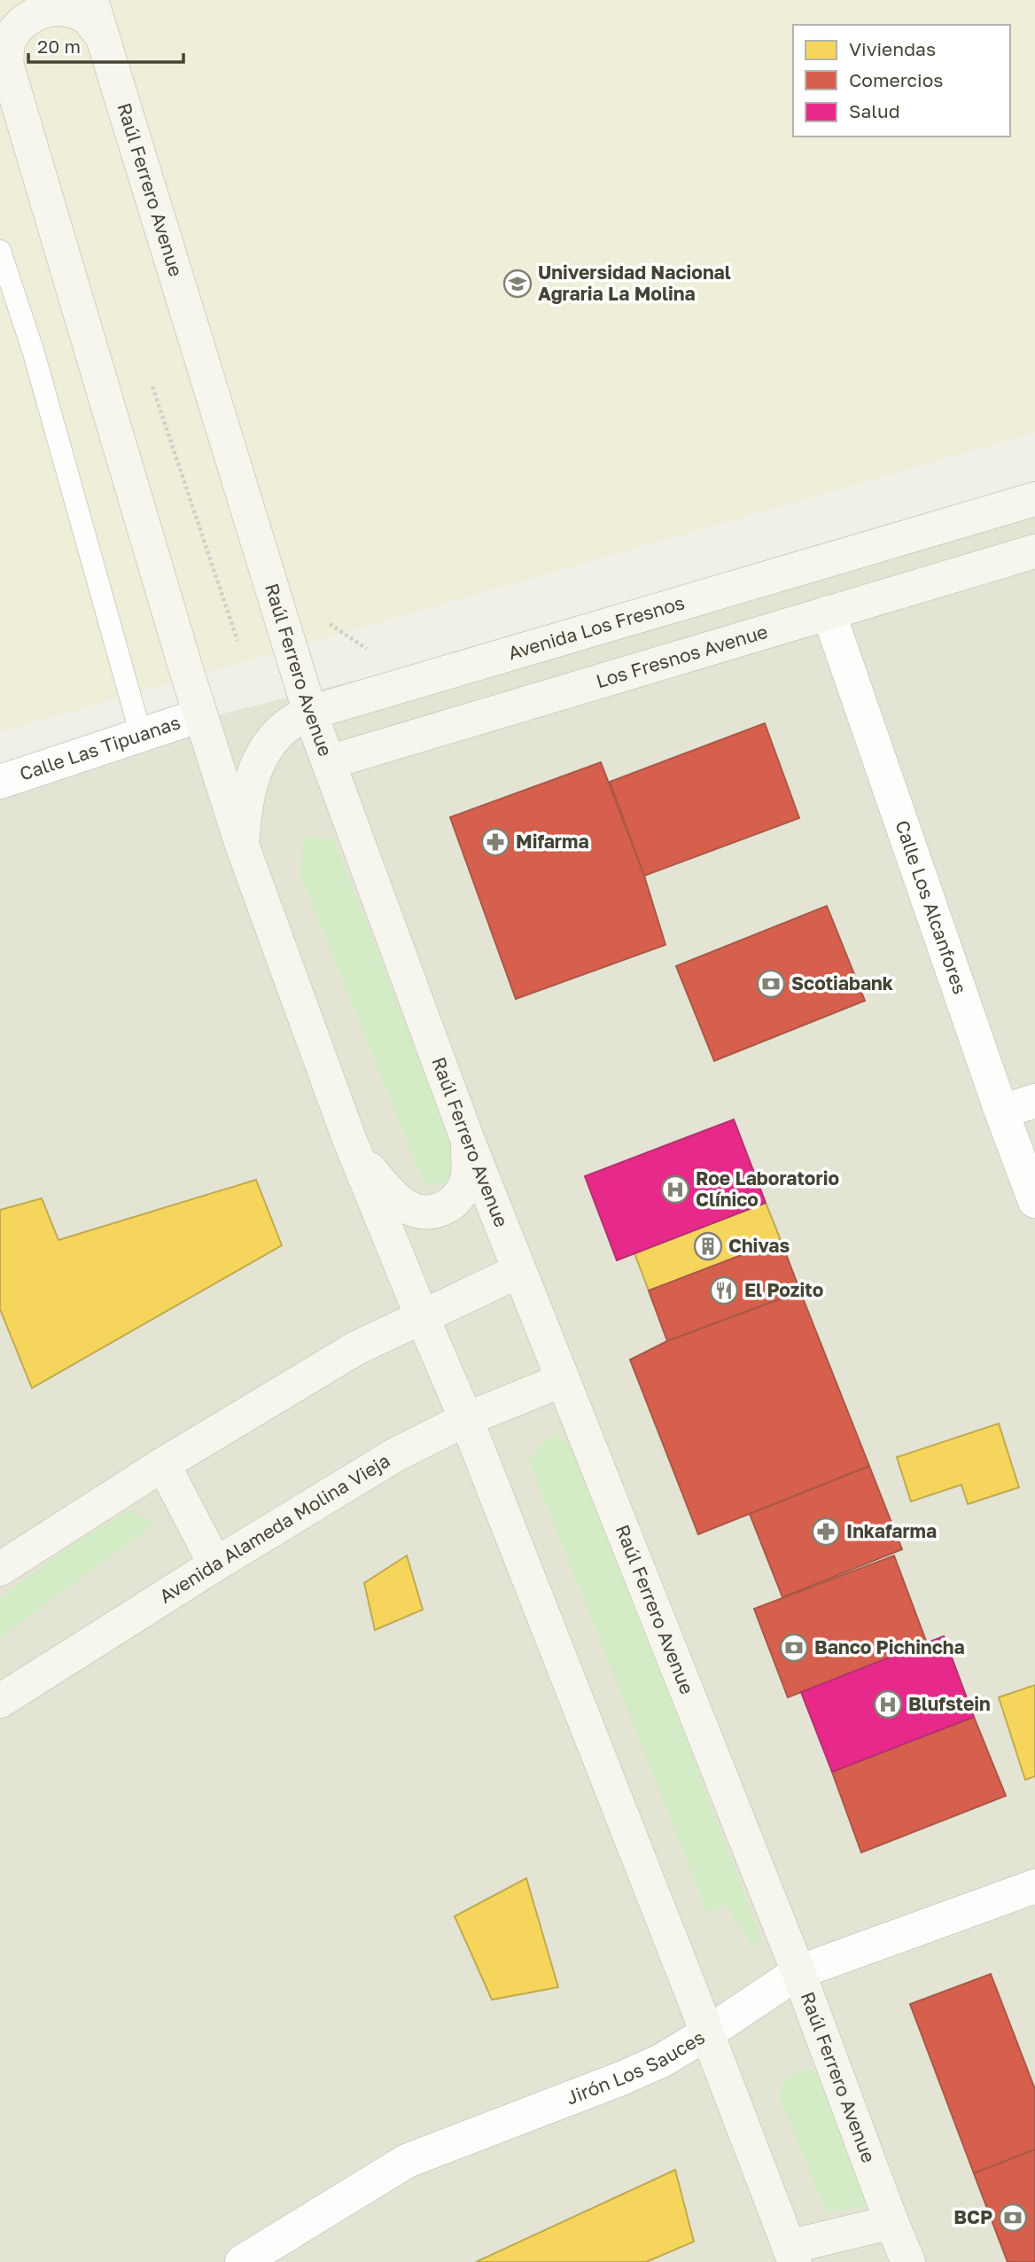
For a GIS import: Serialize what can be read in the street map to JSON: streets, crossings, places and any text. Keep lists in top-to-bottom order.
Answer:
{
  "streets": {
    "main road": [
      "Raúl Ferrero Avenue",
      "Avenida Los Fresnos",
      "Los Fresnos Avenue",
      "Avenida Alameda Molina Vieja"
    ],
    "street": ["Calle Las Tipuanas", "Calle Los Alcanfores", "Jirón Los Sauces"]
  },
  "crossings": [
    ["Raúl Ferrero Avenue", "Avenida Los Fresnos"],
    ["Raúl Ferrero Avenue", "Los Fresnos Avenue"],
    ["Raúl Ferrero Avenue", "Avenida Alameda Molina Vieja"],
    ["Raúl Ferrero Avenue", "Jirón Los Sauces"],
    ["Los Fresnos Avenue", "Calle Los Alcanfores"]
  ],
  "places": {
    "school or university": ["Universidad Nacional Agraria La Molina"],
    "pharmacy": ["Mifarma", "Inkafarma"],
    "bank": ["Scotiabank", "Banco Pichincha", "BCP"],
    "hospital": ["Roe Laboratorio Clínico", "Blufstein"],
    "building": ["Chivas"],
    "restaurant": ["El Pozito"]
  },
  "legend": ["Viviendas", "Comercios", "Salud"],
  "scale_bar": "20 m"
}
